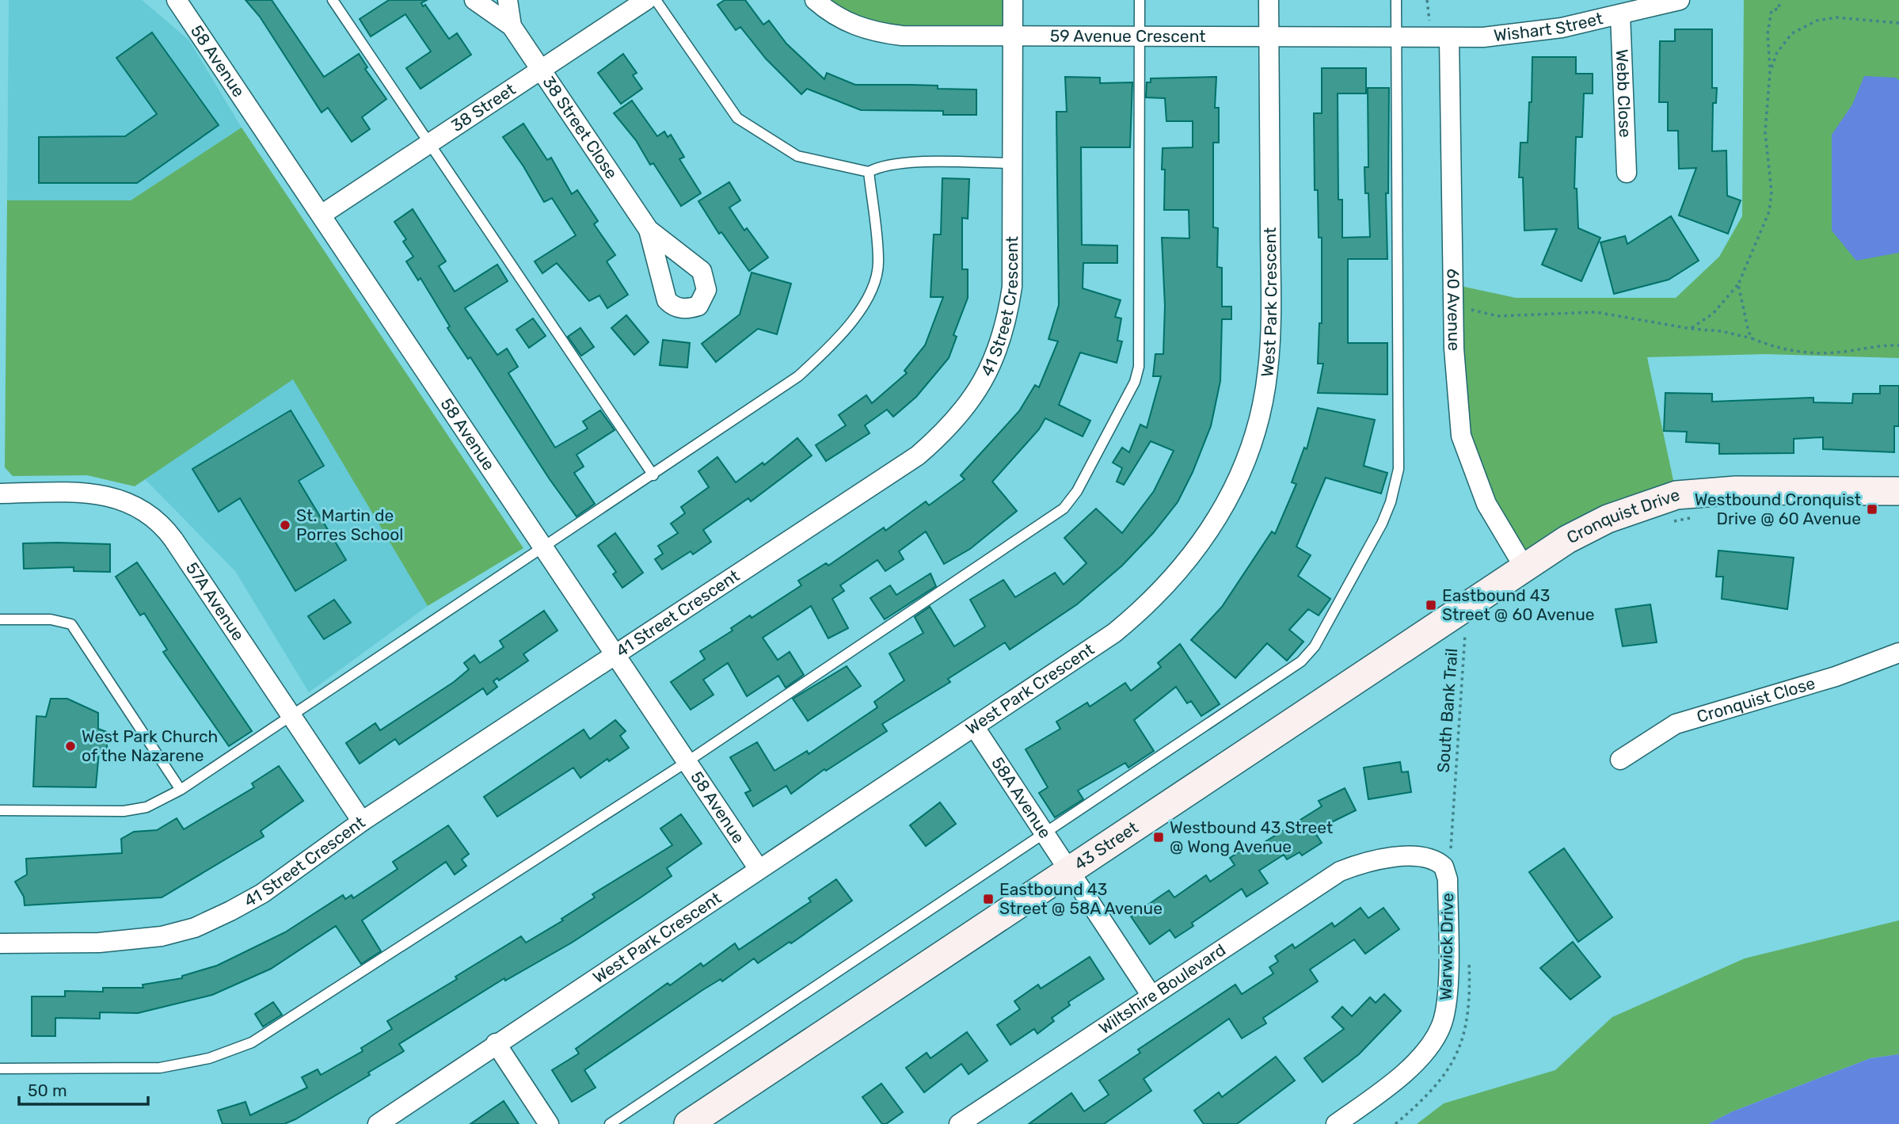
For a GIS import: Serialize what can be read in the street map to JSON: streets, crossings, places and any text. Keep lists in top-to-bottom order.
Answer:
{
  "streets": {
    "street": [
      "Wishart Street",
      "59 Avenue Crescent",
      "58 Avenue",
      "Webb Close",
      "38 Street",
      "38 Street Close",
      "West Park Crescent",
      "41 Street Crescent",
      "60 Avenue",
      "Cronquist Drive",
      "57A Avenue",
      "Cronquist Close",
      "58A Avenue",
      "43 Street",
      "Warwick Drive",
      "Wiltshire Boulevard"
    ],
    "path": ["South Bank Trail"]
  },
  "crossings": [
    ["Wishart Street", "59 Avenue Crescent"],
    ["Wishart Street", "Webb Close"],
    ["Wishart Street", "60 Avenue"],
    ["59 Avenue Crescent", "West Park Crescent"],
    ["59 Avenue Crescent", "41 Street Crescent"],
    ["59 Avenue Crescent", "60 Avenue"],
    ["58 Avenue", "38 Street"],
    ["58 Avenue", "West Park Crescent"],
    ["58 Avenue", "41 Street Crescent"],
    ["38 Street", "38 Street Close"],
    ["West Park Crescent", "58A Avenue"],
    ["41 Street Crescent", "57A Avenue"],
    ["60 Avenue", "Cronquist Drive"],
    ["60 Avenue", "43 Street"],
    ["Cronquist Drive", "43 Street"],
    ["58A Avenue", "43 Street"],
    ["58A Avenue", "Wiltshire Boulevard"],
    ["Warwick Drive", "Wiltshire Boulevard"]
  ],
  "places": {
    "transit": [
      "Westbound Cronquist Drive @ 60 Avenue",
      "Eastbound 43 Street @ 60 Avenue",
      "Westbound 43 Street @ Wong Avenue",
      "Eastbound 43 Street @ 58A Avenue"
    ],
    "other": ["St. Martin de Porres School", "West Park Church of the Nazarene"]
  },
  "scale_bar": "50 m"
}
